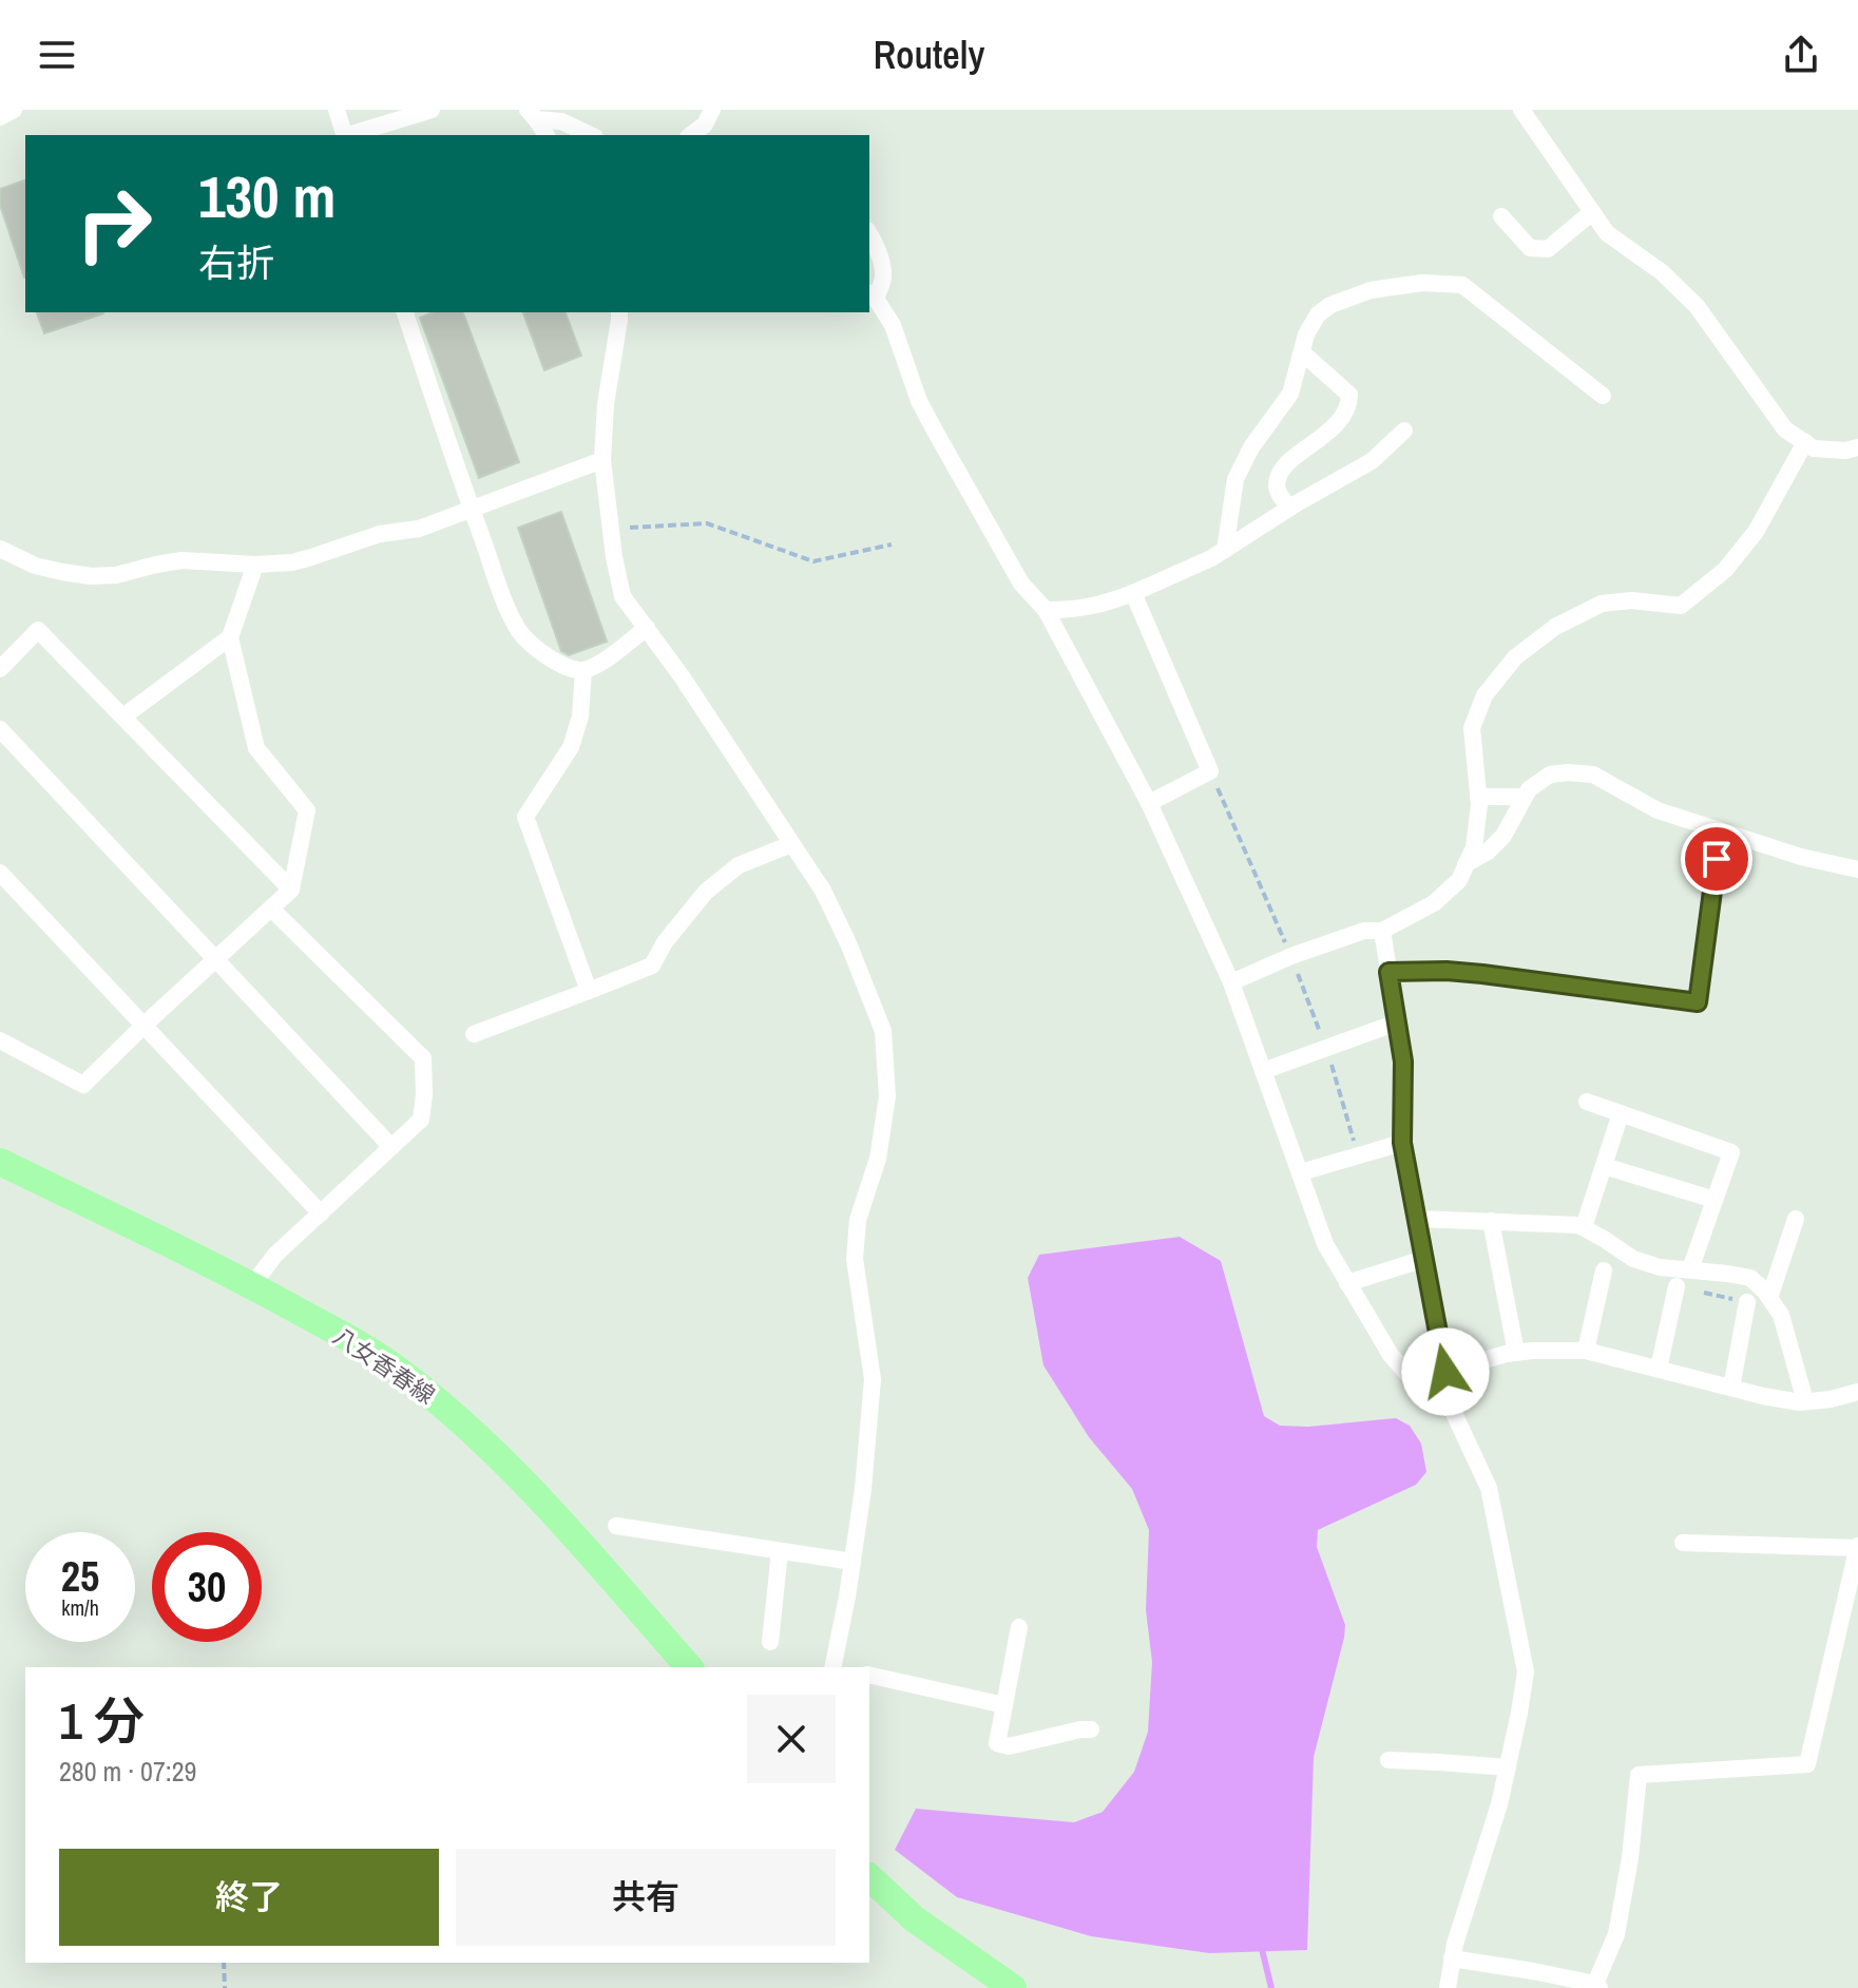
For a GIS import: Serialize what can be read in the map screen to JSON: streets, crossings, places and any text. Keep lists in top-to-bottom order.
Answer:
{
  "streets": {
    "main road": ["八女香春線"]
  },
  "page": {
    "header": "Routely",
    "turn": ["130 m", "右折"],
    "speed": "25 km/h",
    "limit": "30",
    "heading": ["1 分", "280 m · 07:29"],
    "buttons": ["終了", "共有"]
  }
}
